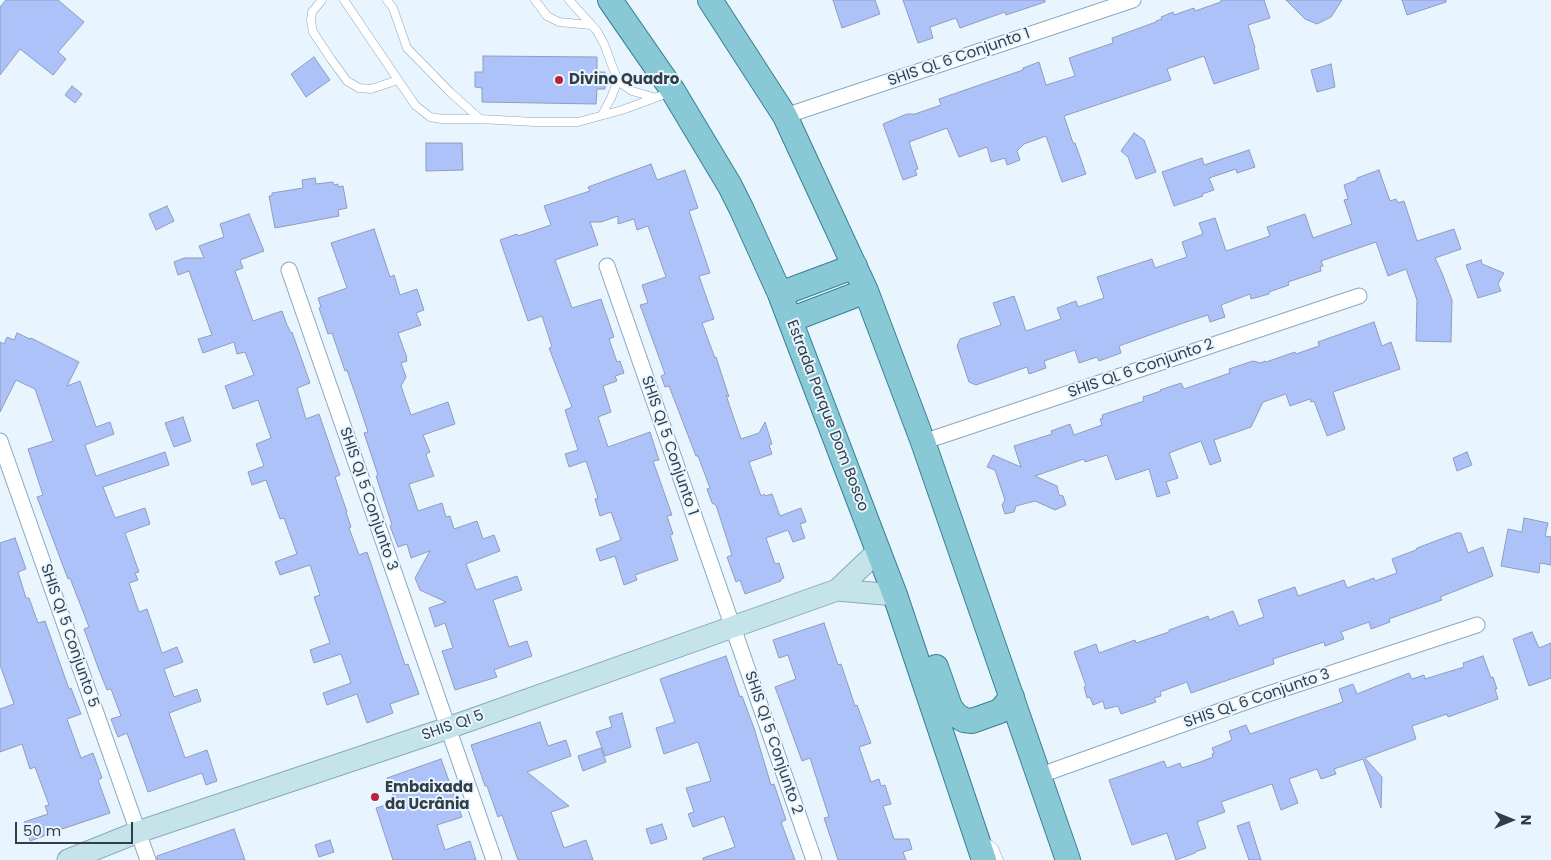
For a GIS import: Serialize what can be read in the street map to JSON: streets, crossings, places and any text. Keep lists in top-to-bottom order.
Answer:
{
  "streets": {
    "main road": ["Estrada Parque Dom Bosco"],
    "street": [
      "SHIS QL 6 Conjunto 1",
      "SHIS QL 6 Conjunto 2",
      "SHIS QI 5 Conjunto 1",
      "SHIS QI 5 Conjunto 3",
      "SHIS QI 5 Conjunto 5",
      "SHIS QL 6 Conjunto 3",
      "SHIS QI 5",
      "SHIS QI 5 Conjunto 2"
    ]
  },
  "crossings": [
    ["Estrada Parque Dom Bosco", "SHIS QI 5"],
    ["SHIS QI 5 Conjunto 1", "SHIS QI 5"],
    ["SHIS QI 5 Conjunto 1", "SHIS QI 5 Conjunto 2"],
    ["SHIS QI 5 Conjunto 3", "SHIS QI 5"],
    ["SHIS QI 5 Conjunto 5", "SHIS QI 5"],
    ["SHIS QI 5", "SHIS QI 5 Conjunto 2"]
  ],
  "places": ["Divino Quadro", "Embaixada da Ucrânia"],
  "scale_bar": "50 m",
  "north": "right"
}
